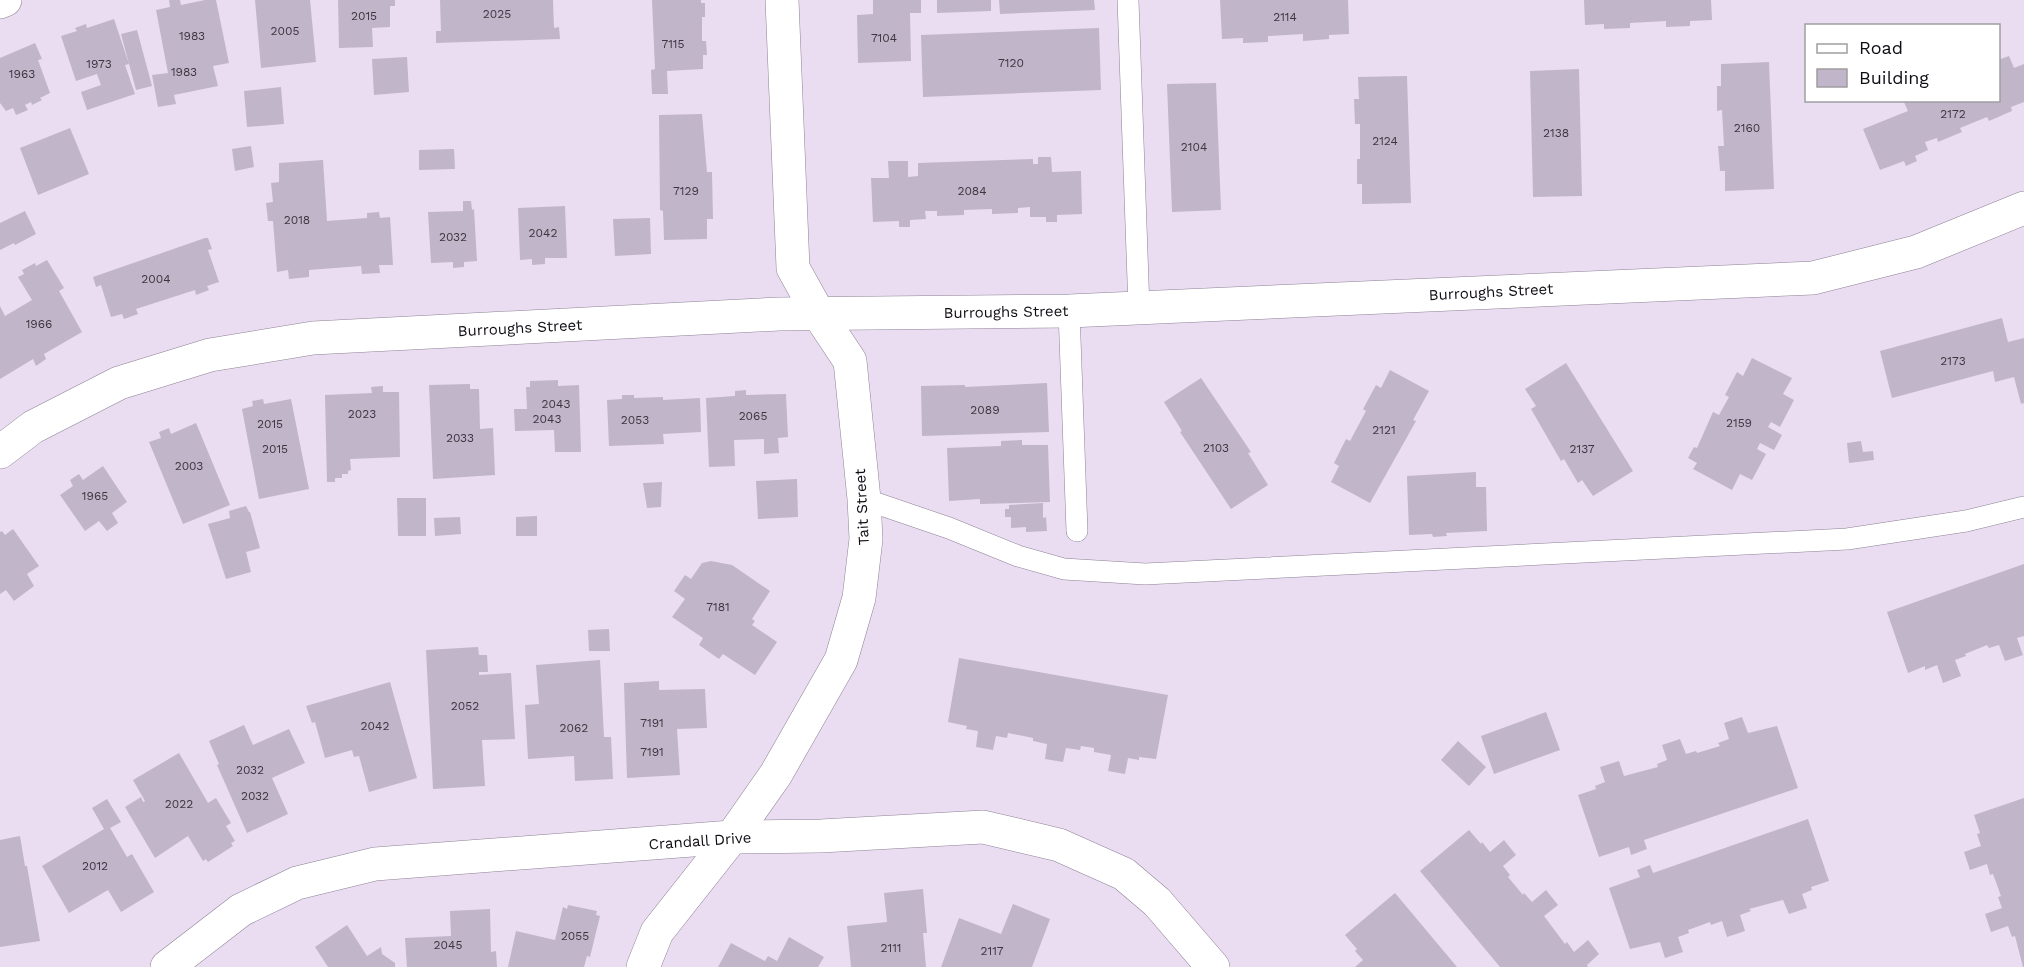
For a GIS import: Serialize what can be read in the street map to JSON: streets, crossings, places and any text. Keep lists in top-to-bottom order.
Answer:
{
  "streets": {
    "street": ["Burroughs Street", "Tait Street", "Crandall Drive"]
  },
  "crossings": [
    ["Burroughs Street", "Tait Street"],
    ["Tait Street", "Crandall Drive"]
  ],
  "house_numbers": [
    "2025",
    "2015",
    "2114",
    "2005",
    "1983",
    "7104",
    "7115",
    "7120",
    "1973",
    "1983",
    "1963",
    "2172",
    "2160",
    "2138",
    "2124",
    "2104",
    "7129",
    "2084",
    "2018",
    "2042",
    "2032",
    "2004",
    "1966",
    "2173",
    "2043",
    "2089",
    "2023",
    "2065",
    "2043",
    "2053",
    "2159",
    "2015",
    "2121",
    "2033",
    "2103",
    "2015",
    "2137",
    "2003",
    "1965",
    "7181",
    "2052",
    "7191",
    "2042",
    "2062",
    "7191",
    "2032",
    "2032",
    "2022",
    "2012",
    "2055",
    "2045",
    "2111",
    "2117"
  ],
  "legend": ["Road", "Building"]
}
